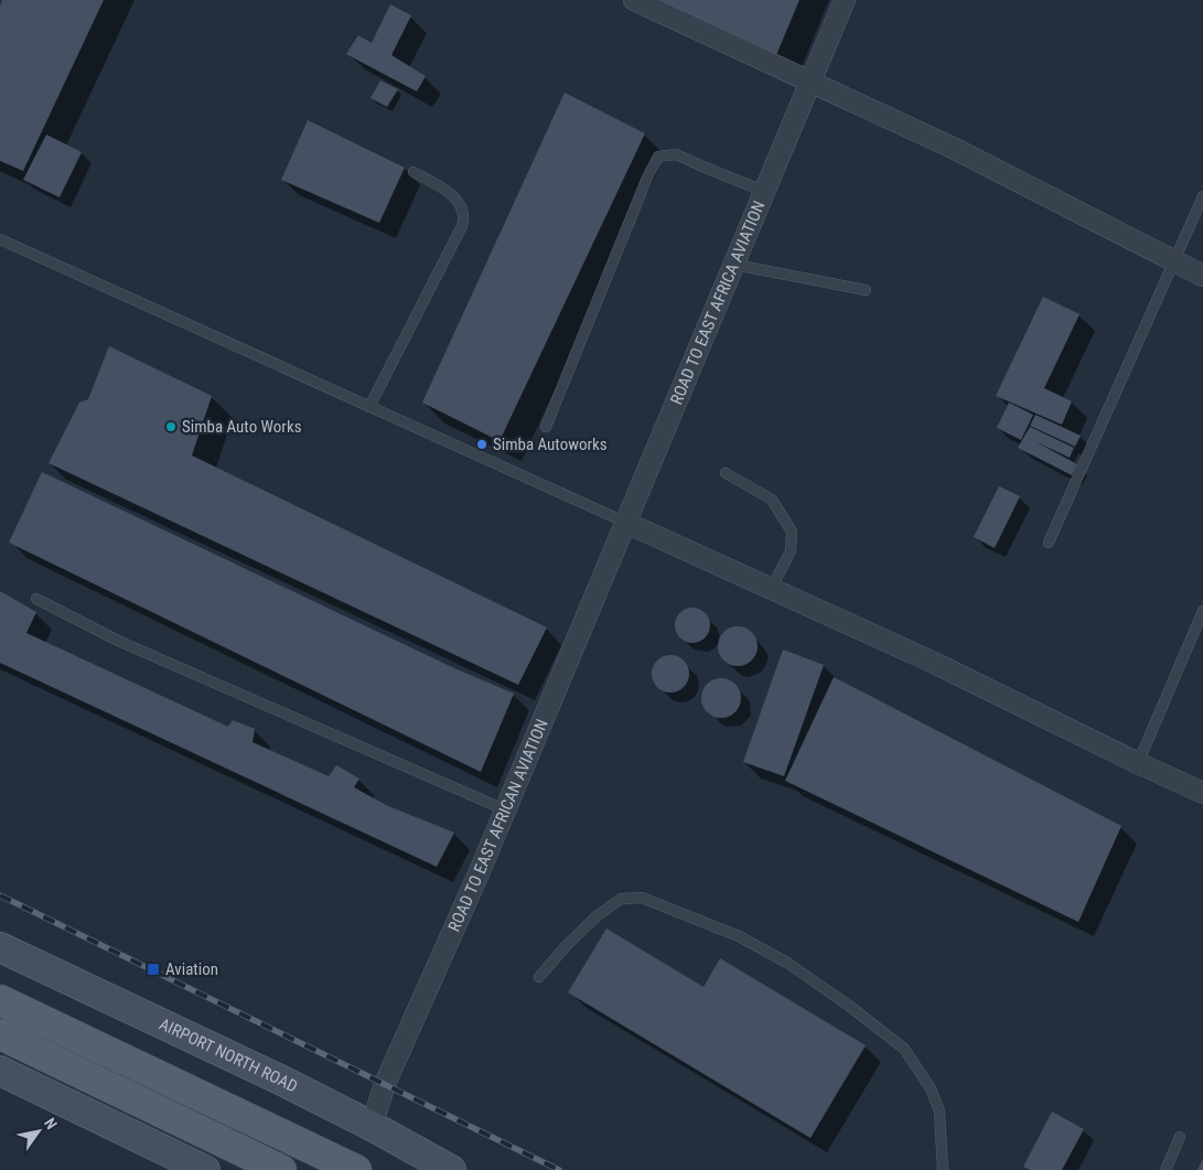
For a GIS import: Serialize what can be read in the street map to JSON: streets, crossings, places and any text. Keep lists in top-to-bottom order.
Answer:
{
  "streets": {
    "main road": ["AIRPORT NORTH ROAD"],
    "street": ["ROAD TO EAST AFRICA AVIATION", "ROAD TO EAST AFRICAN AVIATION"]
  },
  "crossings": [
    ["ROAD TO EAST AFRICA AVIATION", "ROAD TO EAST AFRICAN AVIATION"],
    ["ROAD TO EAST AFRICAN AVIATION", "AIRPORT NORTH ROAD"]
  ],
  "places": {
    "other": ["Simba Auto Works", "Simba Autoworks"],
    "transit": ["Aviation"]
  },
  "north": "top right"
}
